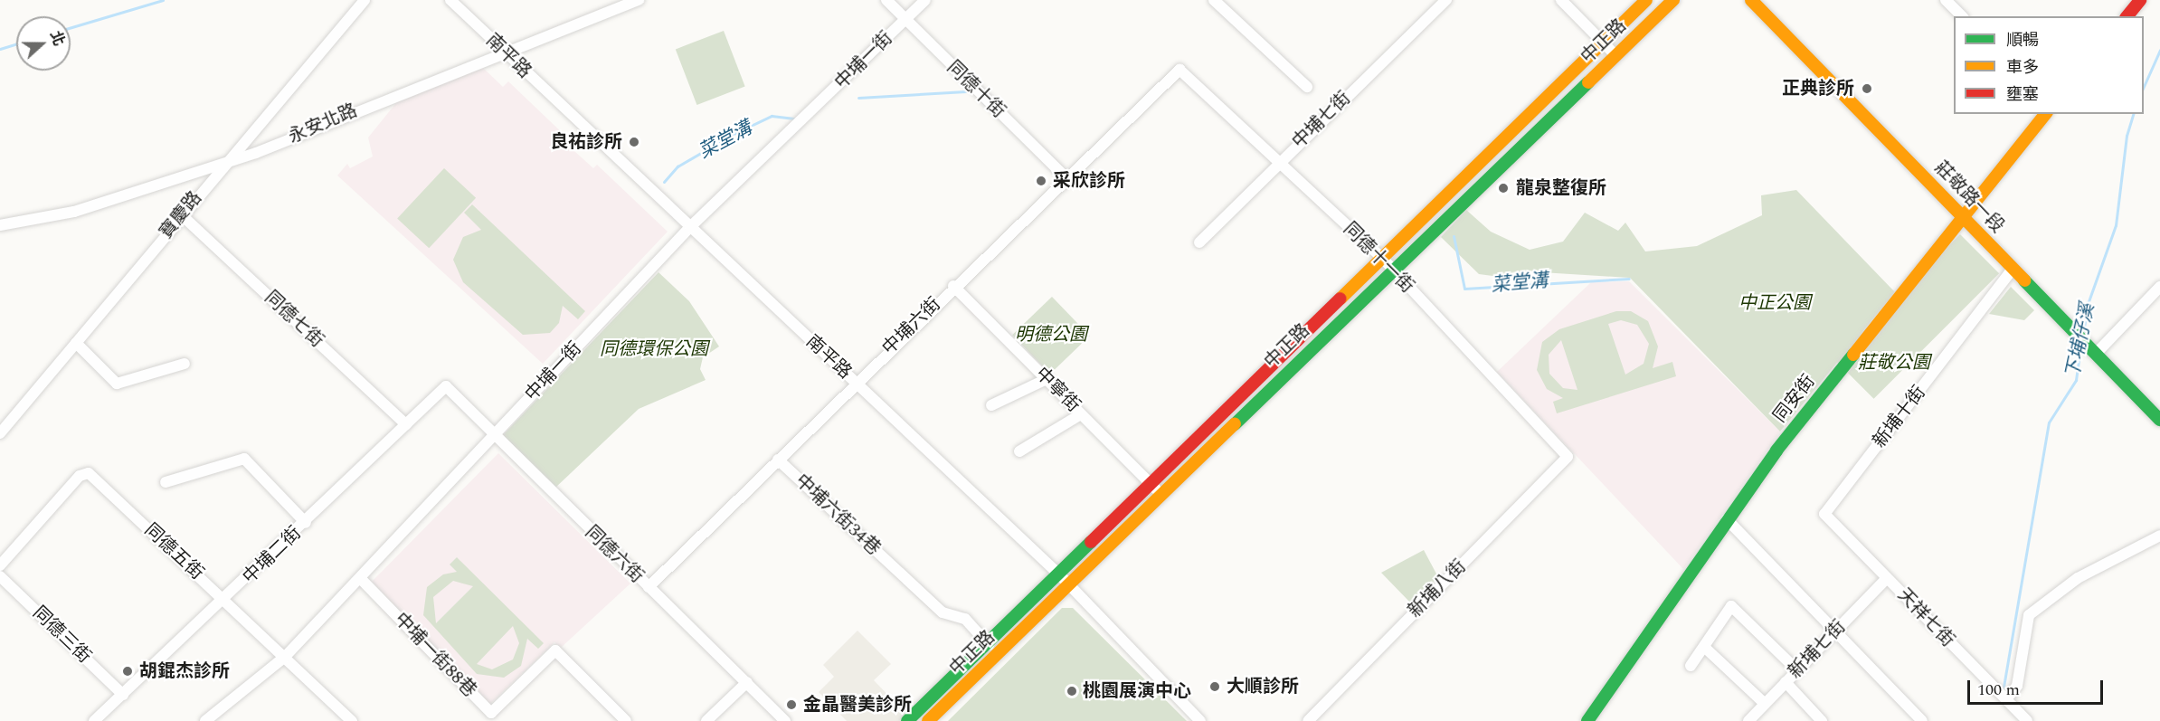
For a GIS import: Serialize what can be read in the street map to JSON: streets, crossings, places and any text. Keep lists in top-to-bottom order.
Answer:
{
  "streets": {
    "street": [
      "中正路",
      "南平路",
      "中埔一街",
      "同德十街",
      "中埔七街",
      "永安北路",
      "莊敬路一段",
      "寶慶路",
      "同德十一街",
      "同德七街",
      "中埔六街",
      "中寧街",
      "同安街",
      "新埔十街",
      "中埔六街34巷",
      "同德五街",
      "同德六街",
      "中埔二街",
      "新埔八街",
      "天祥七街",
      "同德三街",
      "新埔七街",
      "中埔一街88巷"
    ]
  },
  "crossings": [
    ["中正路", "南平路"],
    ["中正路", "同德十一街"],
    ["中正路", "中寧街"],
    ["中正路", "中埔六街34巷"],
    ["南平路", "中埔一街"],
    ["南平路", "永安北路"],
    ["南平路", "中埔六街"],
    ["中埔一街", "同德十街"],
    ["中埔一街", "同德五街"],
    ["中埔一街", "同德六街"],
    ["中埔一街", "中埔一街88巷"],
    ["同德十街", "中埔六街"],
    ["中埔七街", "同德十一街"],
    ["永安北路", "寶慶路"],
    ["莊敬路一段", "同安街"],
    ["莊敬路一段", "新埔十街"],
    ["寶慶路", "同德七街"],
    ["同德十一街", "中埔六街"],
    ["同德十一街", "新埔八街"],
    ["同德七街", "中埔二街"],
    ["中埔六街", "中寧街"],
    ["中埔六街", "中埔六街34巷"],
    ["中埔六街", "同德六街"],
    ["新埔十街", "天祥七街"],
    ["同德五街", "中埔二街"],
    ["同德六街", "中埔二街"],
    ["中埔二街", "同德三街"],
    ["天祥七街", "新埔七街"]
  ],
  "water": ["菜堂溝", "下埔仔溪"],
  "parks": [
    "中正公園",
    "明德公園",
    "同德環保公園",
    "莊敬公園"
  ],
  "places": [
    "正典診所",
    "良祐診所",
    "采欣診所",
    "龍泉整復所",
    "胡錕杰診所",
    "大順診所",
    "桃園展演中心",
    "金晶醫美診所"
  ],
  "legend": ["順暢", "車多", "壅塞"],
  "scale_bar": "100 m",
  "north": "right"
}
